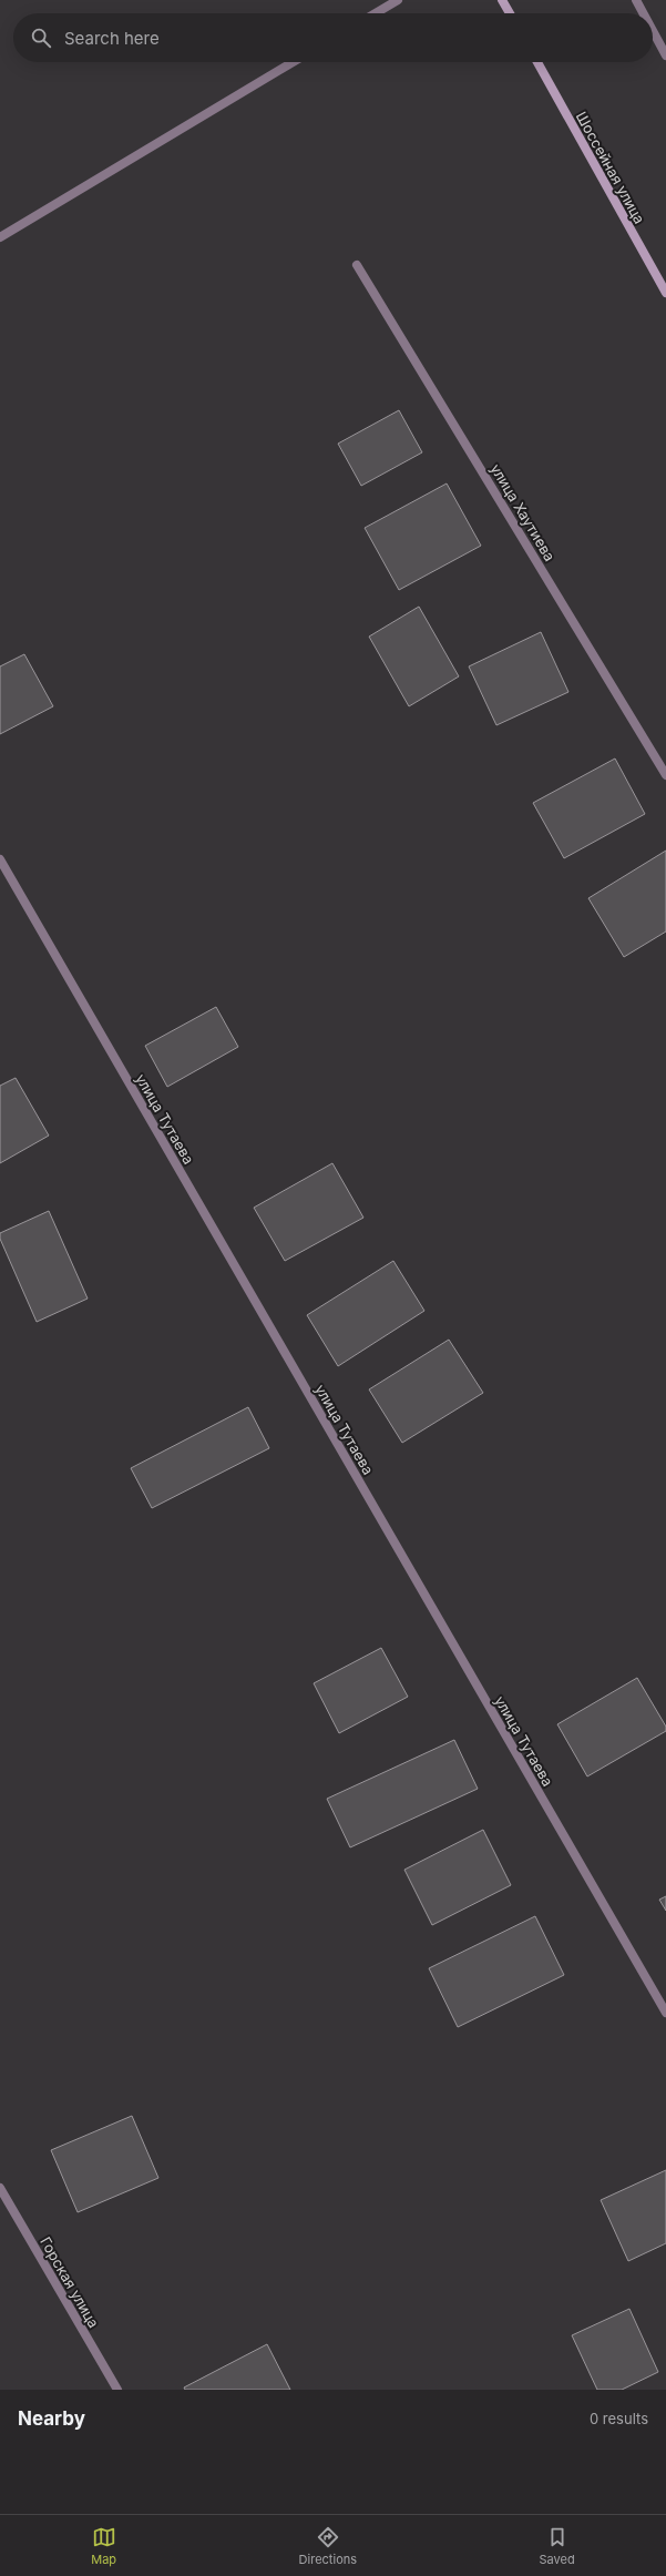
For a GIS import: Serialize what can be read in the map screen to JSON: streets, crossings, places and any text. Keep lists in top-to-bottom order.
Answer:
{
  "streets": {
    "main road": ["Шоссейная улица"],
    "street": ["улица Хаутиева", "улица Тутаева", "Горская улица"]
  },
  "page": {
    "search": "Search here",
    "heading": ["Nearby", "0 results"],
    "nav": ["Map", "Directions", "Saved"]
  }
}
